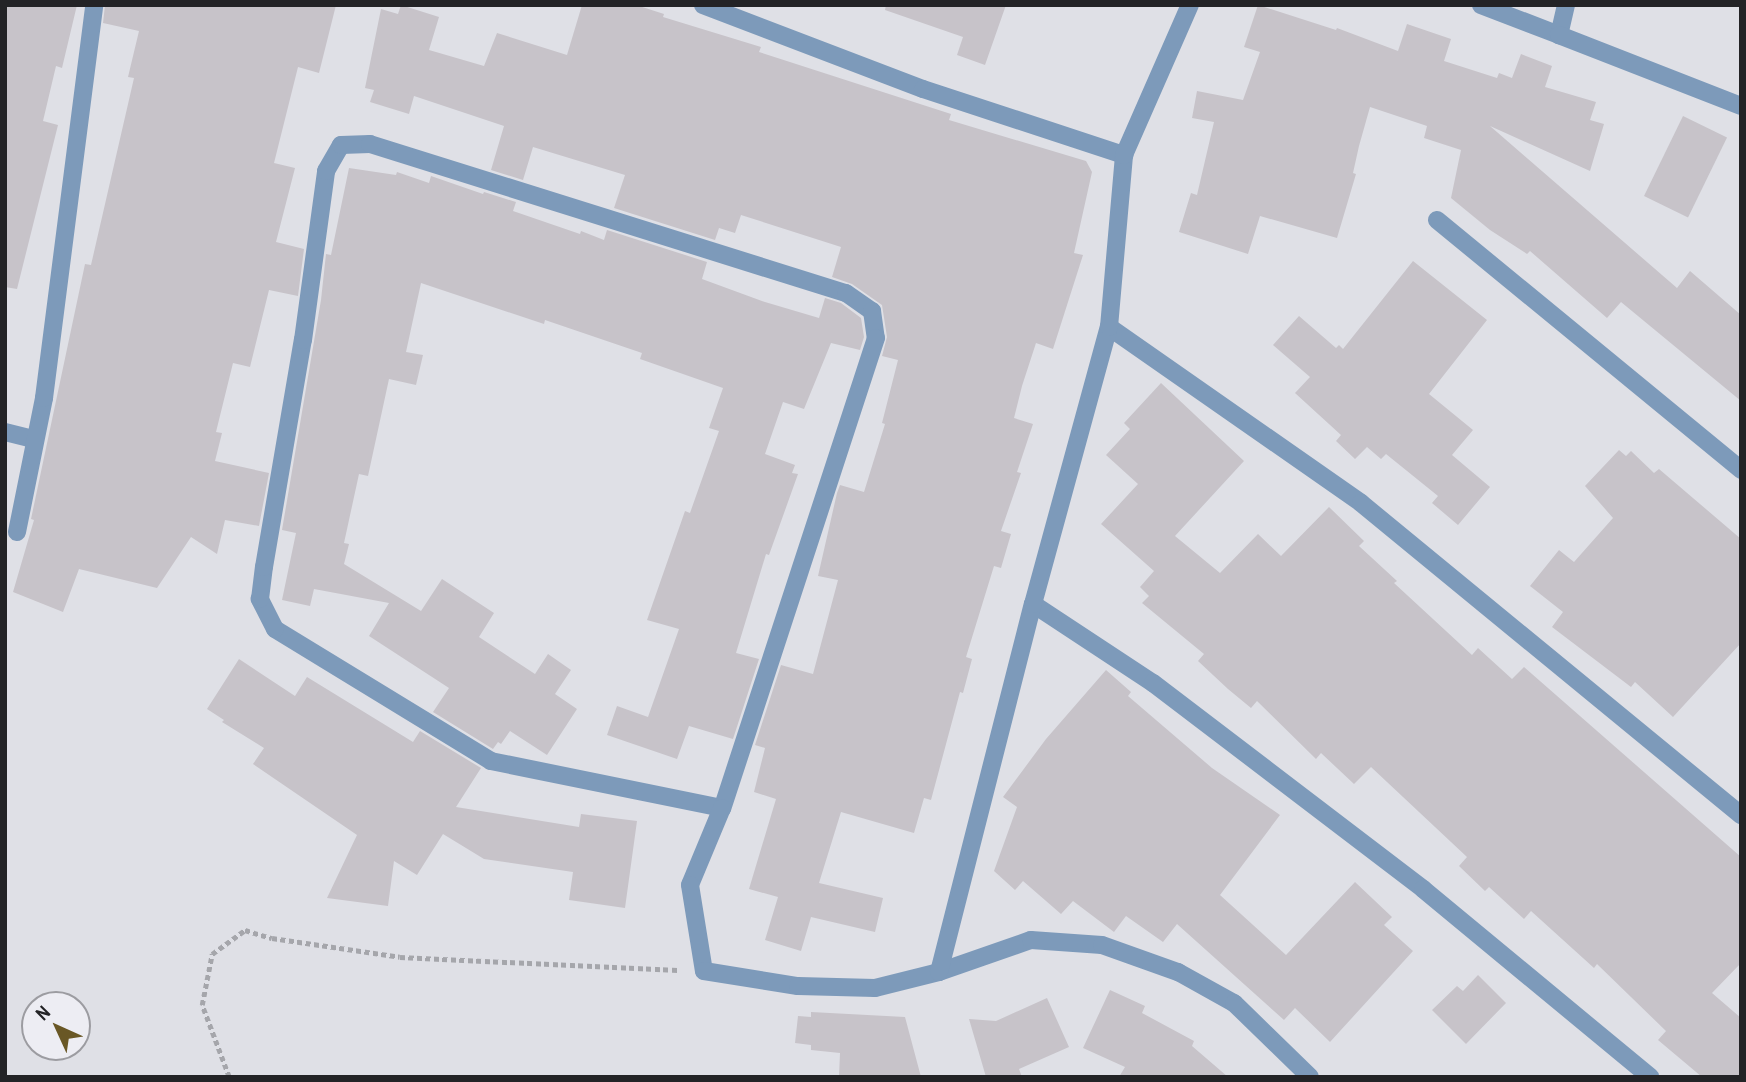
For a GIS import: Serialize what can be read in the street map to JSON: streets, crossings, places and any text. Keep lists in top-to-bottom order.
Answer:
{
  "north": "top left"
}
